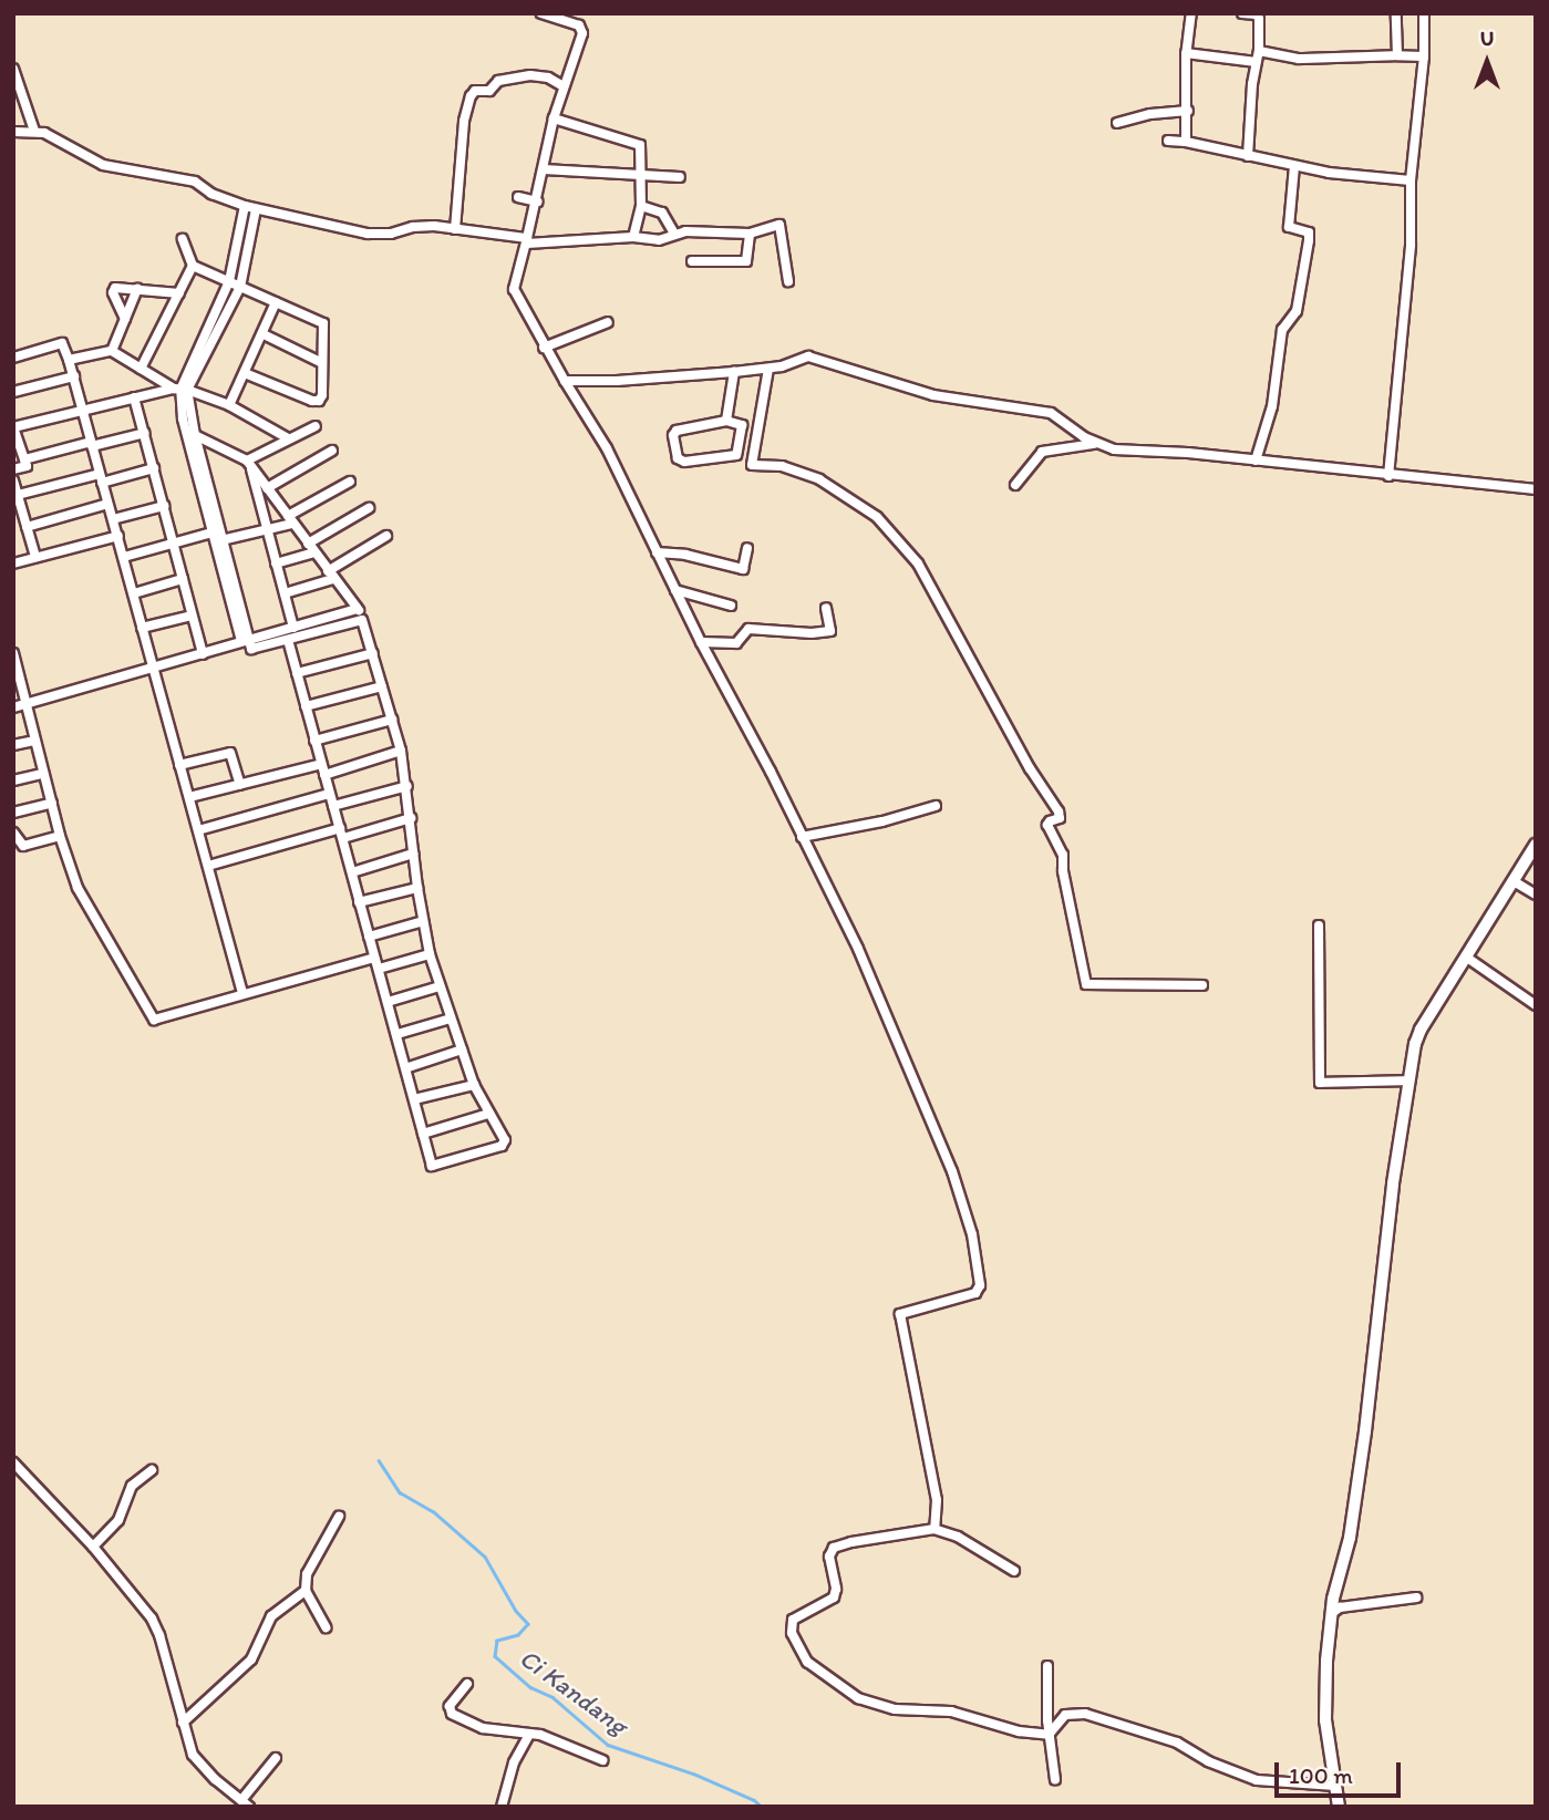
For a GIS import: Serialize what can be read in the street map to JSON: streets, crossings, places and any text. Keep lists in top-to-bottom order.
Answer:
{
  "water": ["Ci Kandang"],
  "scale_bar": "100 m",
  "north": "top"
}
